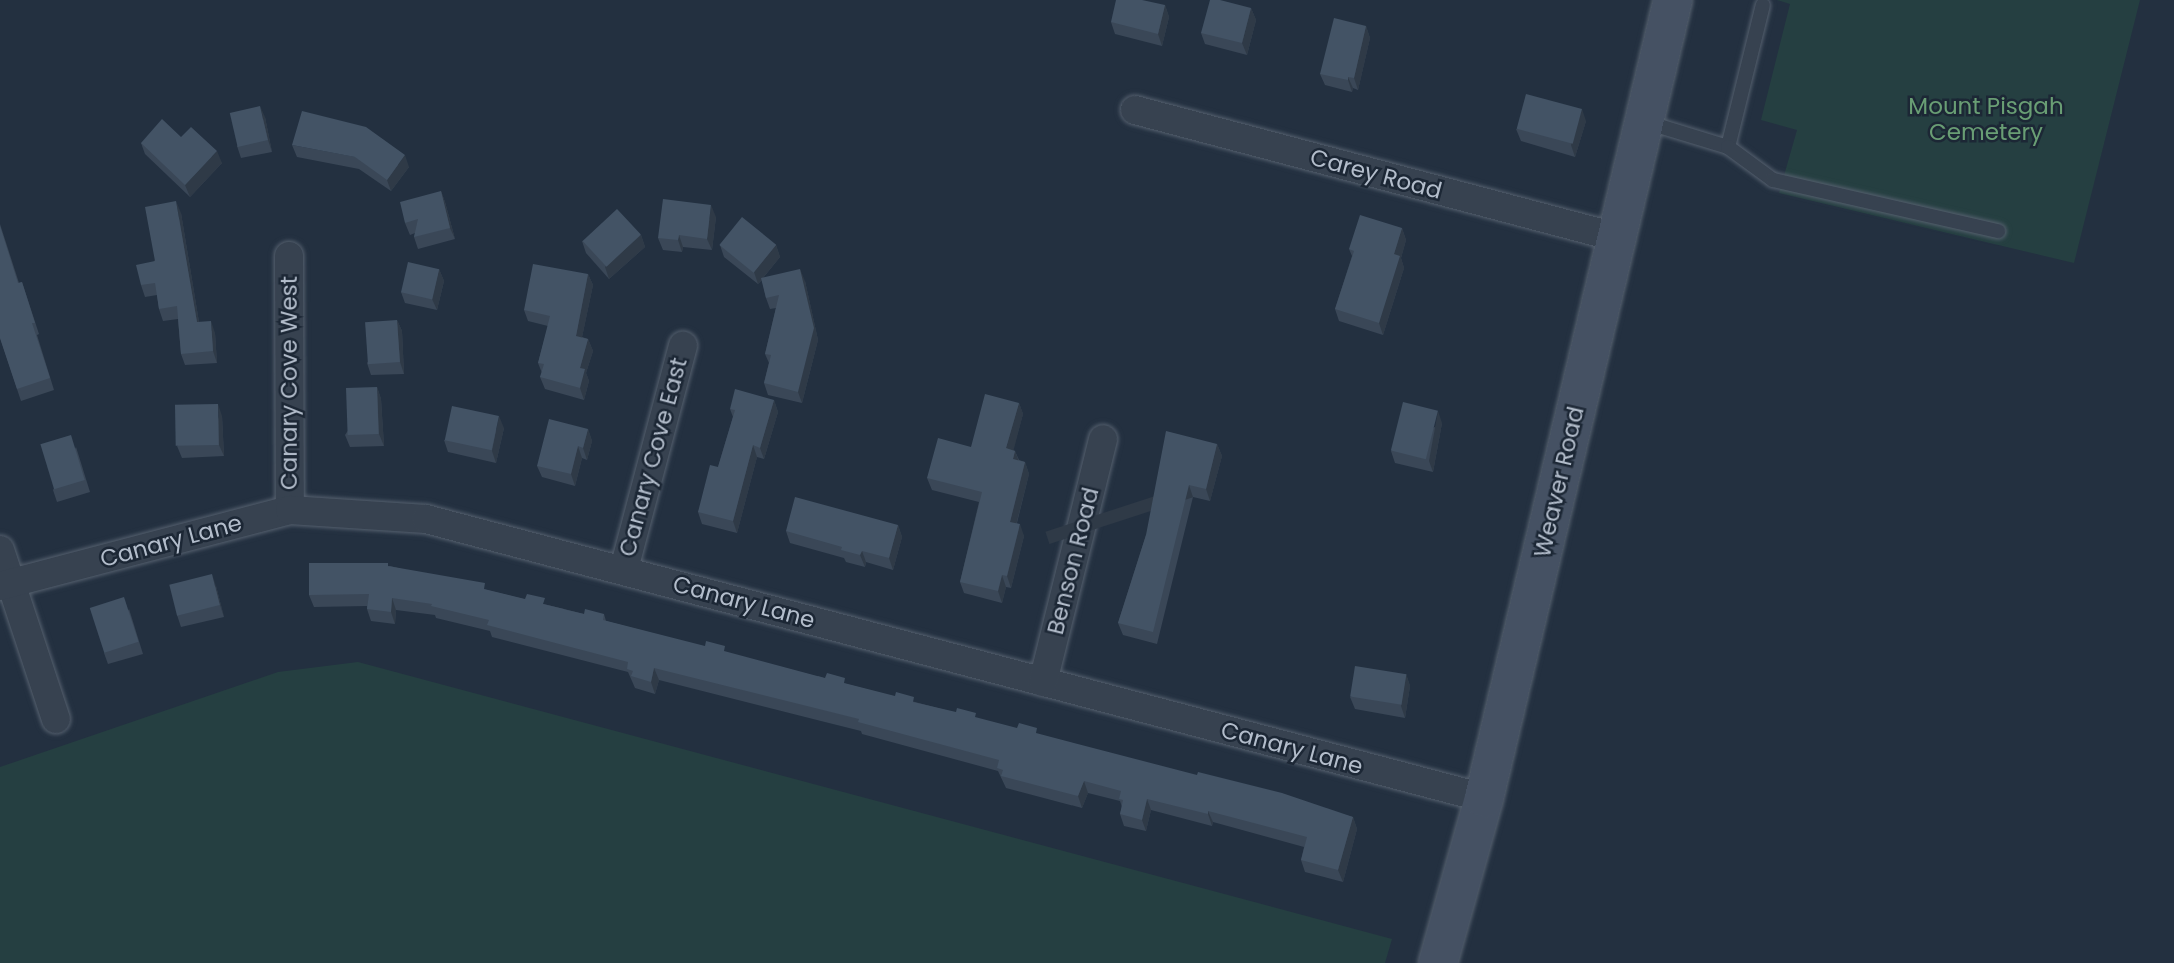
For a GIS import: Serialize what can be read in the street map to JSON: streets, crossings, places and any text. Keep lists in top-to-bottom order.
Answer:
{
  "streets": {
    "main road": ["Weaver Road"],
    "street": [
      "Carey Road",
      "Canary Cove West",
      "Canary Cove East",
      "Canary Lane",
      "Benson Road"
    ]
  },
  "crossings": [
    ["Carey Road", "Weaver Road"],
    ["Canary Cove West", "Canary Lane"],
    ["Canary Cove East", "Canary Lane"],
    ["Weaver Road", "Canary Lane"],
    ["Canary Lane", "Benson Road"]
  ],
  "parks": ["Mount Pisgah Cemetery"]
}
